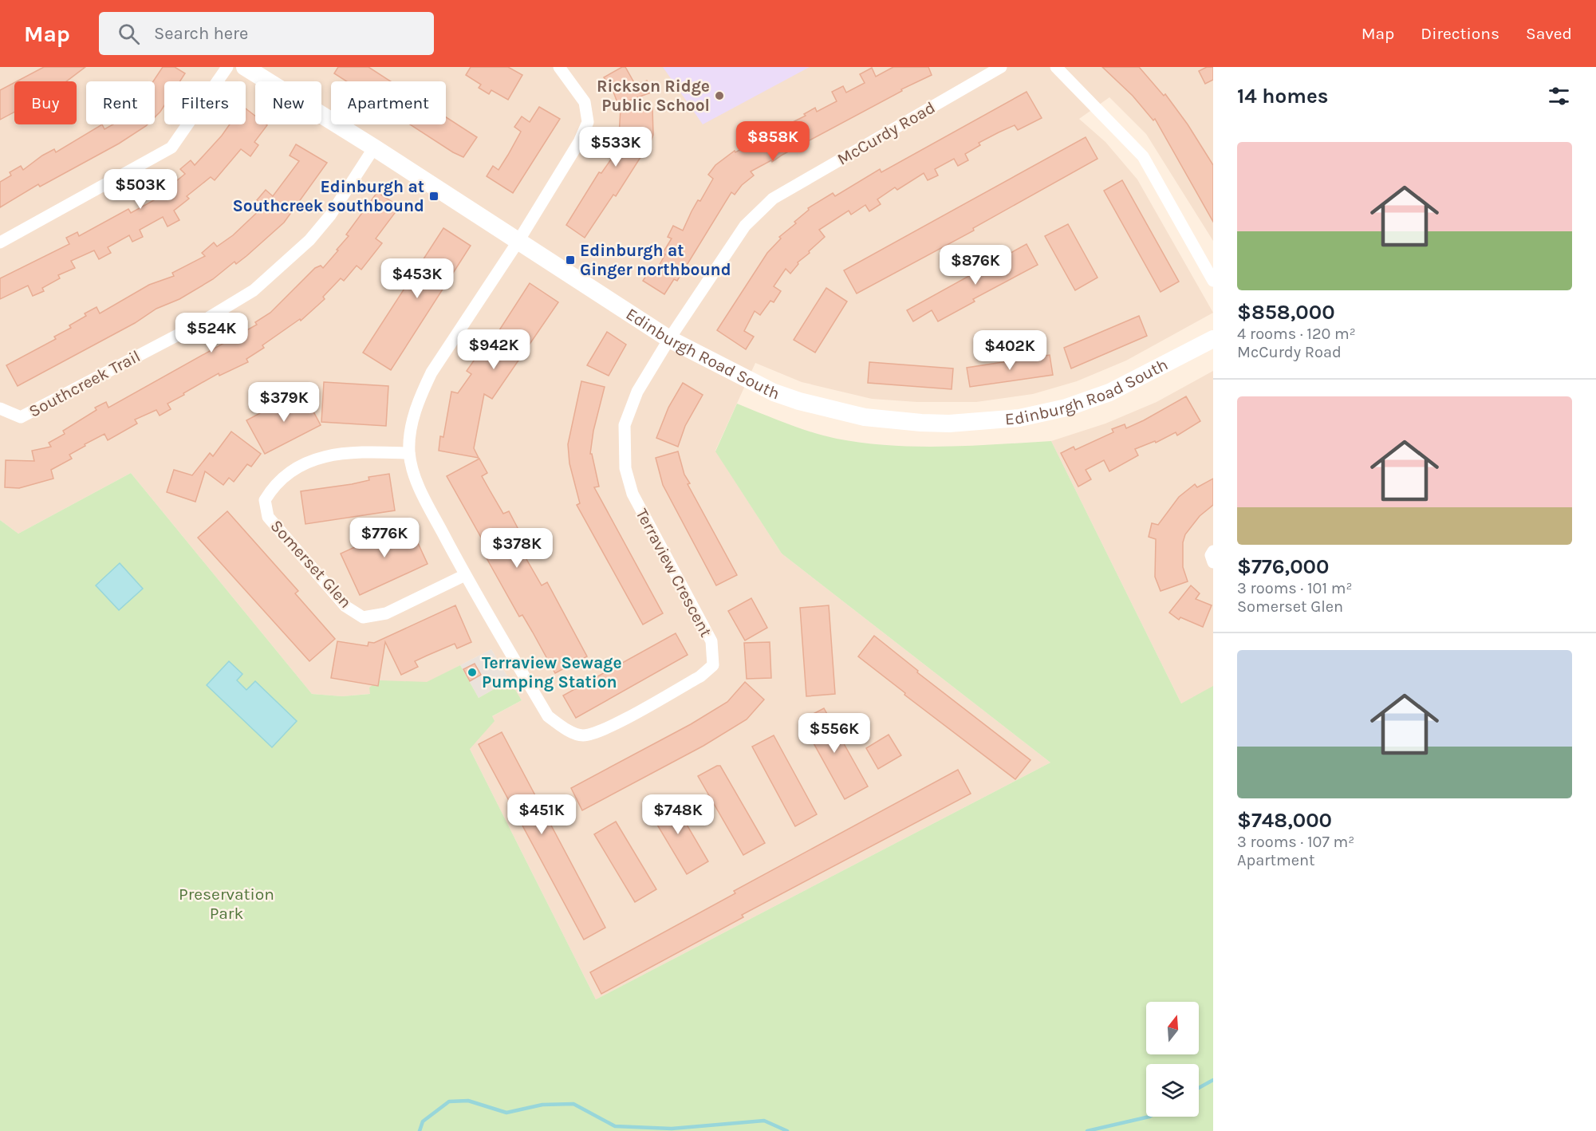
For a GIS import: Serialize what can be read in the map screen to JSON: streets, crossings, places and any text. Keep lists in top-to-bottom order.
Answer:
{
  "streets": {
    "main road": ["Edinburgh Road South"],
    "street": [
      "McCurdy Road",
      "Southcreek Trail",
      "Somerset Glen",
      "Terraview Crescent"
    ]
  },
  "crossings": [
    ["McCurdy Road", "Edinburgh Road South"],
    ["McCurdy Road", "Terraview Crescent"],
    ["Edinburgh Road South", "Southcreek Trail"],
    ["Edinburgh Road South", "Terraview Crescent"],
    ["Somerset Glen", "Terraview Crescent"]
  ],
  "parks": ["Preservation Park"],
  "places": {
    "other": ["Rickson Ridge Public School", "Terraview Sewage Pumping Station"],
    "transit": ["Edinburgh at Southcreek southbound", "Edinburgh at Ginger northbound"]
  },
  "north": "top",
  "page": {
    "header": "Map",
    "search": "Search here",
    "nav": ["Map", "Directions", "Saved"],
    "heading": "14 homes",
    "chip": [
      "Buy",
      "Rent",
      "Filters",
      "New",
      "Apartment"
    ],
    "price": [
      "$858K",
      "$533K",
      "$503K",
      "$876K",
      "$453K",
      "$524K",
      "$942K",
      "$402K",
      "$379K",
      "$776K",
      "$378K",
      "$556K",
      "$451K",
      "$748K"
    ],
    "list": [
      {
        "name": "$858,000",
        "note": "4 rooms · 120 m² · McCurdy Road"
      },
      {
        "name": "$776,000",
        "note": "3 rooms · 101 m² · Somerset Glen"
      },
      {
        "name": "$748,000",
        "note": "3 rooms · 107 m² · Apartment"
      }
    ]
  }
}
